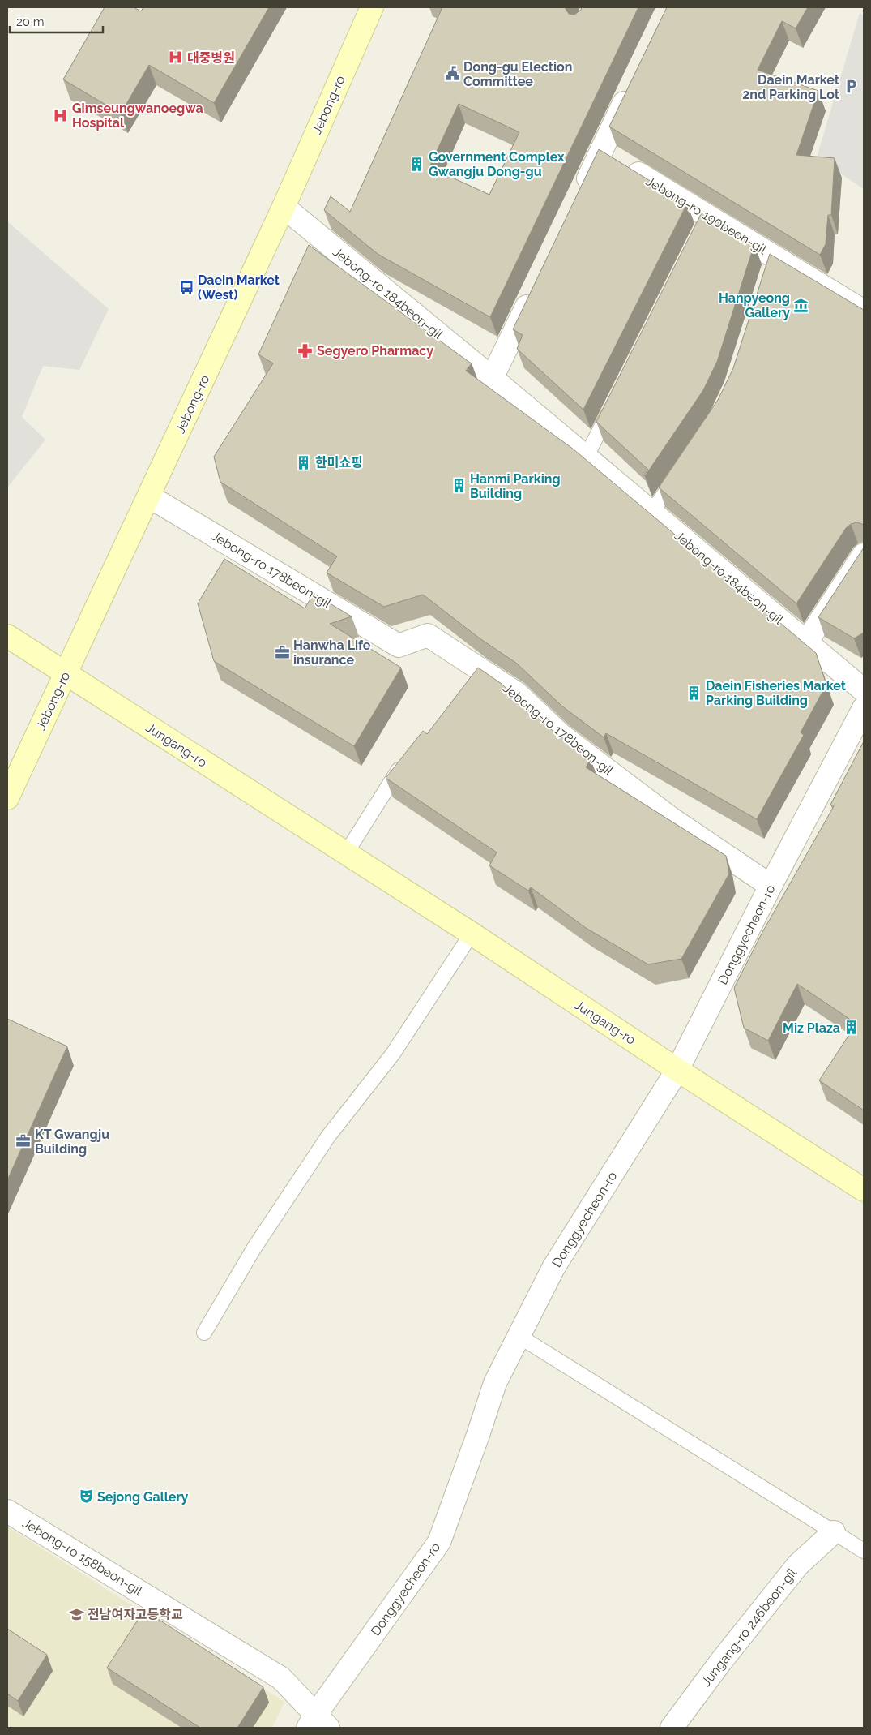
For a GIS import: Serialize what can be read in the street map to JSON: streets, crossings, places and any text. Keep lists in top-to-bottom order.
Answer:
{
  "streets": {
    "main road": ["Jebong-ro", "Jungang-ro"],
    "street": [
      "Jebong-ro 190beon-gil",
      "Jebong-ro 184beon-gil",
      "Jebong-ro 178beon-gil",
      "Donggyecheon-ro",
      "Jebong-ro 158beon-gil",
      "Jungang-ro 246beon-gil"
    ]
  },
  "crossings": [
    ["Jebong-ro", "Jebong-ro 184beon-gil"],
    ["Jebong-ro", "Jebong-ro 178beon-gil"],
    ["Jebong-ro", "Jungang-ro"],
    ["Jebong-ro 178beon-gil", "Donggyecheon-ro"],
    ["Jungang-ro", "Donggyecheon-ro"],
    ["Donggyecheon-ro", "Jebong-ro 158beon-gil"]
  ],
  "places": {
    "hospital": ["대중병원", "Gimseungwanoegwa Hospital"],
    "public building": ["Dong-gu Election Committee"],
    "parking": ["Daein Market 2nd Parking Lot"],
    "building": [
      "Government Complex Gwangju Dong-gu",
      "한미쇼핑",
      "Hanmi Parking Building",
      "Daein Fisheries Market Parking Building",
      "Miz Plaza"
    ],
    "bus stop": ["Daein Market (West)"],
    "museum": ["Hanpyeong Gallery"],
    "pharmacy": ["Segyero Pharmacy"],
    "office": ["Hanwha Life insurance", "KT Gwangju Building"],
    "theatre": ["Sejong Gallery"],
    "school or university": ["전남여자고등학교"]
  },
  "scale_bar": "20 m"
}
